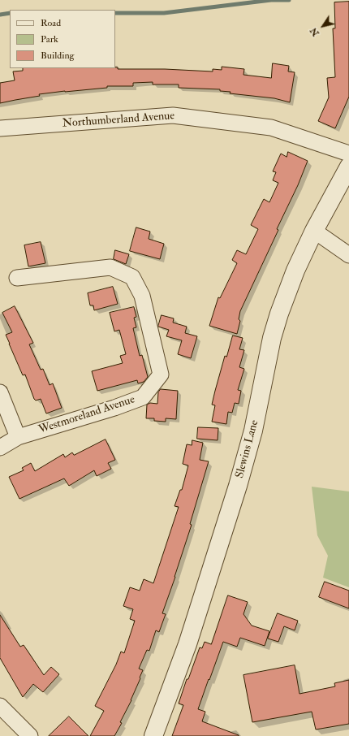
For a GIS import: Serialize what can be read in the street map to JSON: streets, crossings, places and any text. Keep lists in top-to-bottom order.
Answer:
{
  "streets": {
    "street": ["Northumberland Avenue", "Westmoreland Avenue", "Slewins Lane"]
  },
  "legend": ["Road", "Park", "Building"],
  "north": "bottom left"
}
